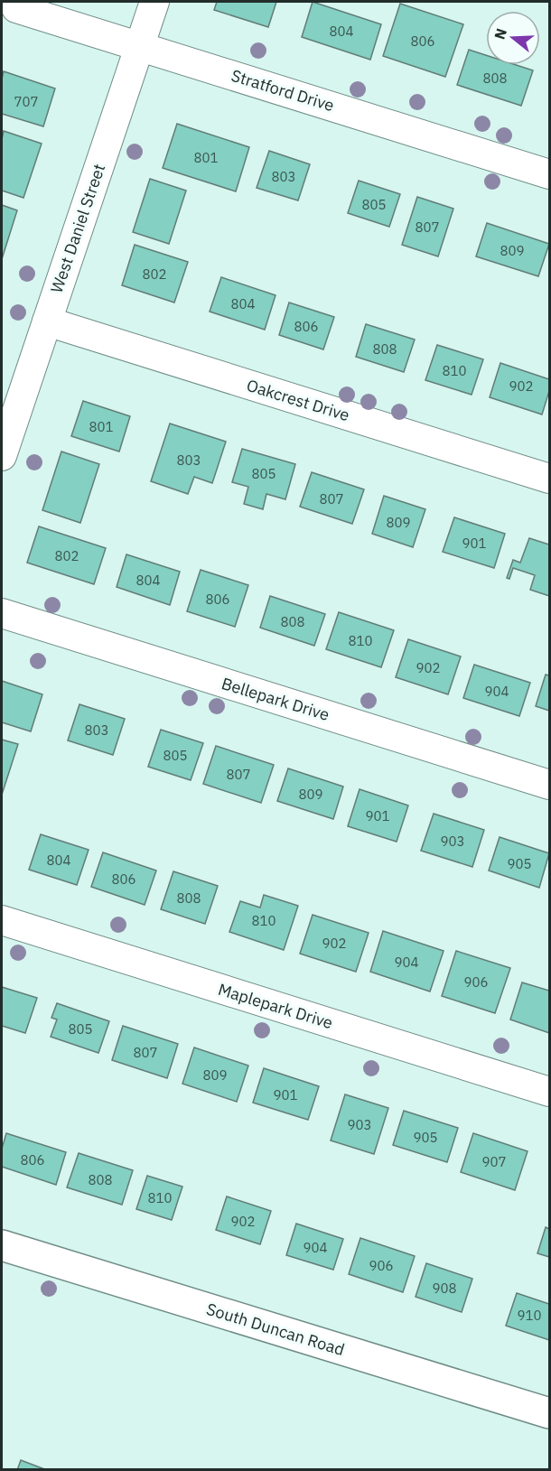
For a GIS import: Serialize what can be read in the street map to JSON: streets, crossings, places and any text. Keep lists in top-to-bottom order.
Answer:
{
  "streets": {
    "main road": ["South Duncan Road"],
    "street": [
      "Stratford Drive",
      "West Daniel Street",
      "Oakcrest Drive",
      "Bellepark Drive",
      "Maplepark Drive"
    ]
  },
  "crossings": [
    ["Stratford Drive", "West Daniel Street"],
    ["West Daniel Street", "Oakcrest Drive"]
  ],
  "house_numbers": [
    "804",
    "806",
    "808",
    "707",
    "801",
    "803",
    "805",
    "807",
    "809",
    "802",
    "804",
    "806",
    "808",
    "810",
    "902",
    "801",
    "803",
    "805",
    "807",
    "809",
    "901",
    "802",
    "804",
    "806",
    "808",
    "810",
    "902",
    "904",
    "803",
    "805",
    "807",
    "809",
    "901",
    "903",
    "804",
    "905",
    "806",
    "808",
    "810",
    "902",
    "904",
    "906",
    "805",
    "807",
    "809",
    "901",
    "903",
    "905",
    "806",
    "907",
    "808",
    "810",
    "902",
    "904",
    "906",
    "908",
    "910"
  ],
  "north": "left"
}
